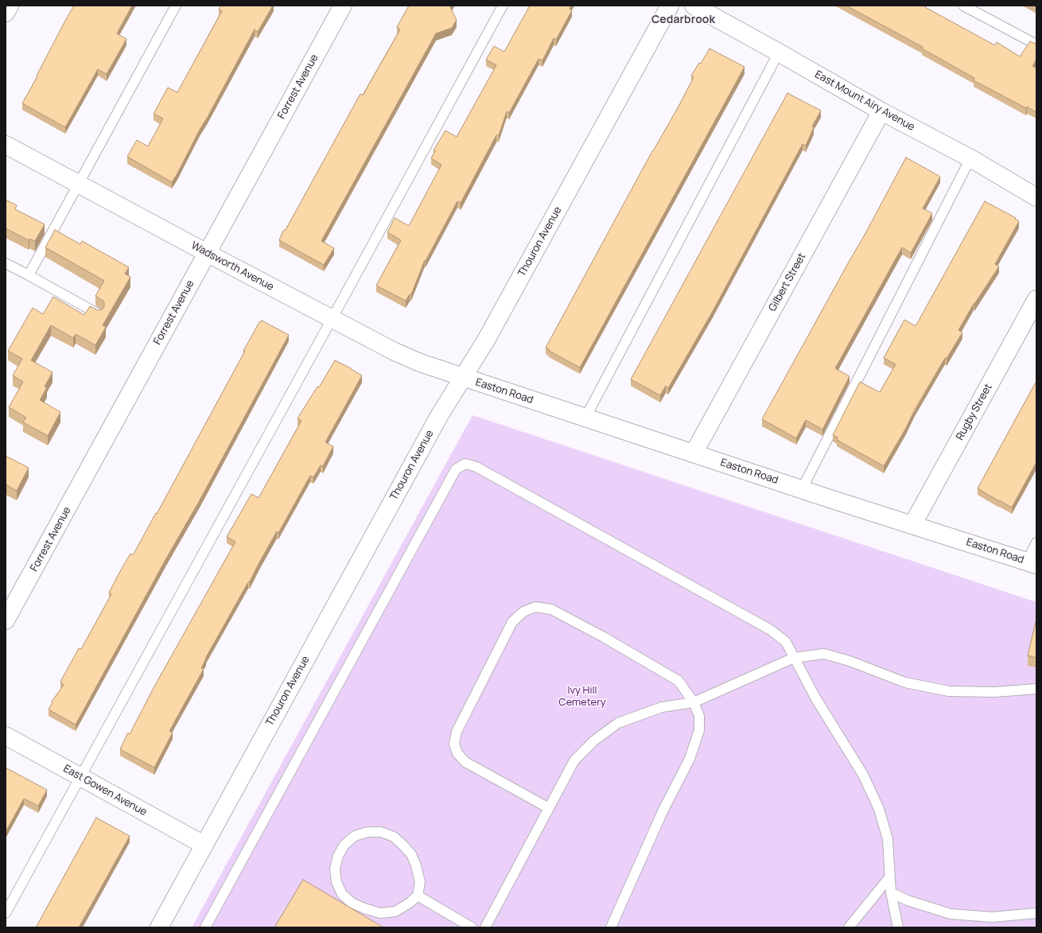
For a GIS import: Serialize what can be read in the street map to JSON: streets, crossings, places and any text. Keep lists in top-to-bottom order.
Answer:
{
  "streets": {
    "street": [
      "Forrest Avenue",
      "East Mount Airy Avenue",
      "Thouron Avenue",
      "Wadsworth Avenue",
      "Gilbert Street",
      "Easton Road",
      "Rugby Street",
      "East Gowen Avenue"
    ]
  },
  "crossings": [
    ["Forrest Avenue", "Wadsworth Avenue"],
    ["East Mount Airy Avenue", "Gilbert Street"],
    ["Thouron Avenue", "Wadsworth Avenue"],
    ["Thouron Avenue", "Easton Road"],
    ["Thouron Avenue", "East Gowen Avenue"],
    ["Wadsworth Avenue", "Easton Road"],
    ["Gilbert Street", "Easton Road"],
    ["Easton Road", "Rugby Street"]
  ],
  "districts": ["Cedarbrook"],
  "parks": ["Ivy Hill Cemetery"]
}
